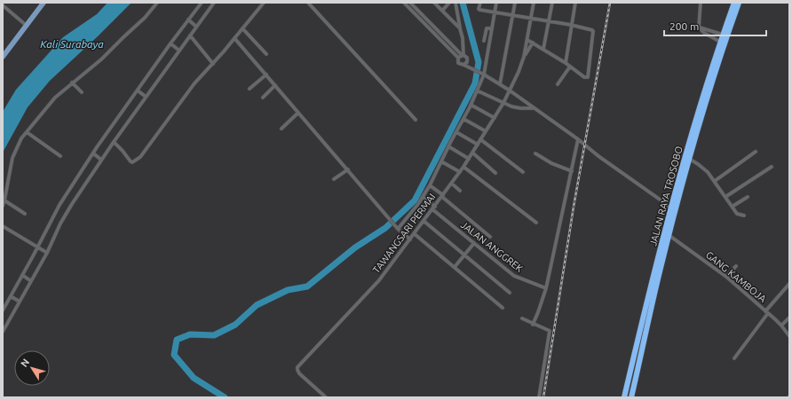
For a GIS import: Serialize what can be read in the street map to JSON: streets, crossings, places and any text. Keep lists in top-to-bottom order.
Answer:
{
  "streets": {
    "highway": ["JALAN RAYA TROSOBO"],
    "street": ["TAWANGSARI PERMAI", "JALAN ANGGREK", "GANG KAMBOJA"]
  },
  "crossings": [
    ["JALAN RAYA TROSOBO", "GANG KAMBOJA"],
    ["TAWANGSARI PERMAI", "JALAN ANGGREK"]
  ],
  "water": ["Kali Surabaya"],
  "scale_bar": "200 m",
  "north": "top left"
}
